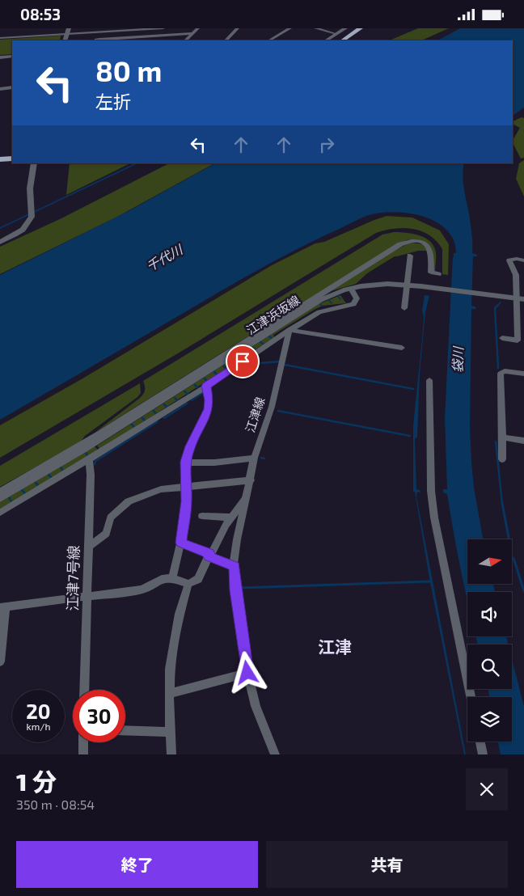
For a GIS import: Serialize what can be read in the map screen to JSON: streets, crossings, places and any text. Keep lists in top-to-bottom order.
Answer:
{
  "streets": {
    "street": ["江津浜坂線", "江津線", "江津7号線"]
  },
  "districts": ["江津"],
  "water": ["千代川", "袋川"],
  "north": "right",
  "page": {
    "status": "08:53",
    "turn": ["80 m", "左折"],
    "speed": "20 km/h",
    "limit": "30",
    "heading": ["1 分", "350 m · 08:54"],
    "buttons": ["終了", "共有"]
  }
}
